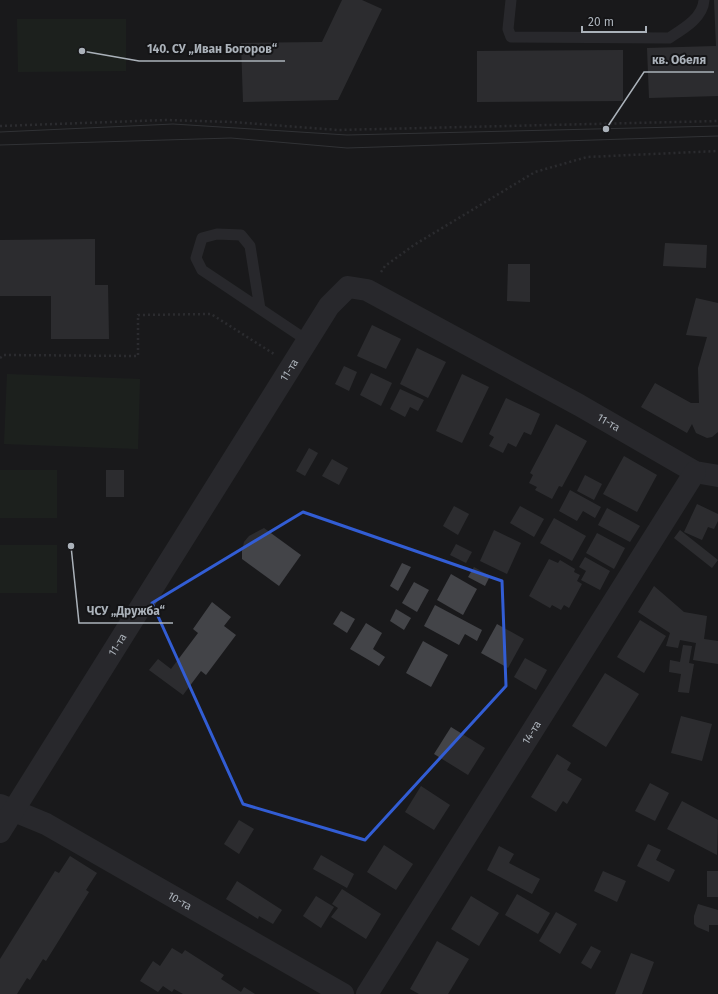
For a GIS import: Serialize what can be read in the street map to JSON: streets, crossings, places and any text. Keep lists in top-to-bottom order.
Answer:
{
  "streets": {
    "street": ["11-та", "14-та", "10-та"]
  },
  "crossings": [
    ["11-та", "14-та"],
    ["11-та", "10-та"]
  ],
  "places": ["140. СУ „Иван Богоров“", "кв. Обеля", "ЧСУ „Дружба“"],
  "scale_bar": "20 m"
}
